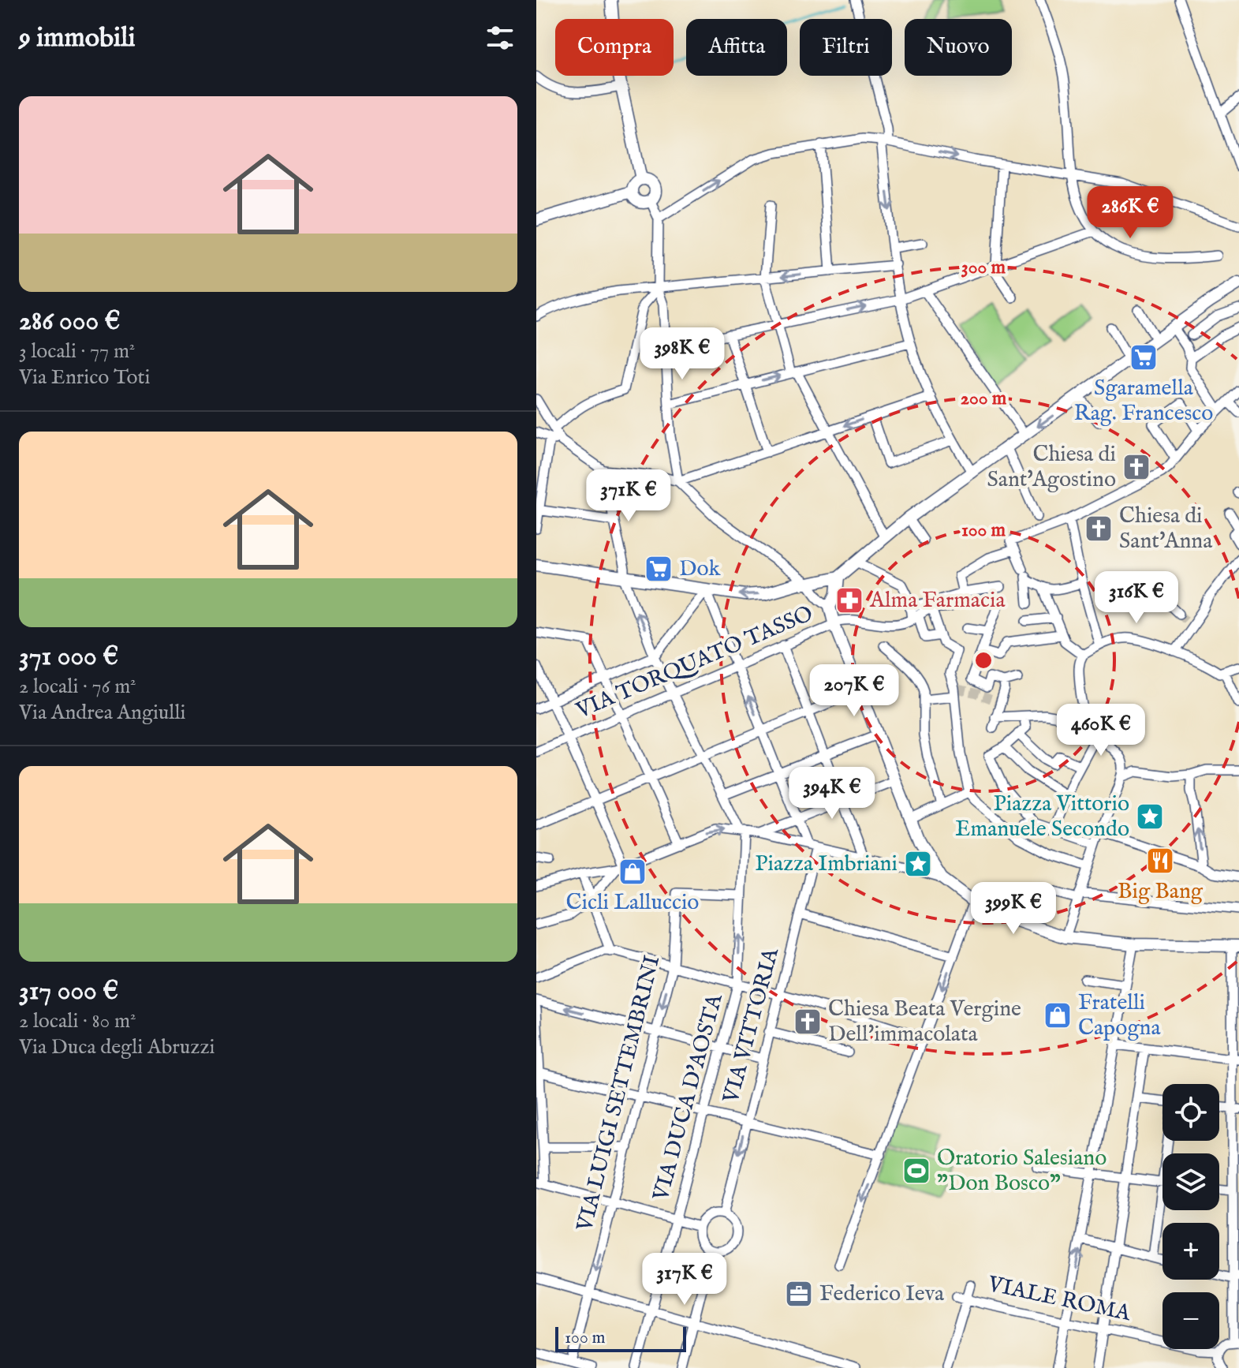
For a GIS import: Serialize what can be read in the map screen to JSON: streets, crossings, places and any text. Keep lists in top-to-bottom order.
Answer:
{
  "streets": {
    "street": [
      "VIA TORQUATO TASSO",
      "VIA VITTORIA",
      "VIA LUIGI SETTEMBRINI",
      "VIA DUCA D'AOSTA",
      "VIALE ROMA"
    ]
  },
  "crossings": [
    ["VIA LUIGI SETTEMBRINI", "VIA DUCA D'AOSTA"]
  ],
  "places": {
    "supermarket": ["Sgaramella Rag. Francesco", "Dok"],
    "church": ["Chiesa di Sant'Agostino", "Chiesa di Sant'Anna", "Chiesa Beata Vergine Dell'immacolata"],
    "pharmacy": ["Alma Farmacia"],
    "place": ["Piazza Vittorio Emanuele Secondo", "Piazza Imbriani"],
    "restaurant": ["Big Bang"],
    "shop": ["Cicli Lalluccio", "Fratelli Capogna"],
    "sports": ["Oratorio Salesiano \"Don Bosco\""],
    "office": ["Federico Ieva"]
  },
  "scale_bar": "100 m",
  "page": {
    "heading": "9 immobili",
    "chip": [
      "Compra",
      "Affitta",
      "Filtri",
      "Nuovo"
    ],
    "list": [
      {
        "name": "286 000 €",
        "note": "3 locali · 77 m² · Via Enrico Toti"
      },
      {
        "name": "371 000 €",
        "note": "2 locali · 76 m² · Via Andrea Angiulli"
      },
      {
        "name": "317 000 €",
        "note": "2 locali · 80 m² · Via Duca degli Abruzzi"
      }
    ],
    "price": [
      "286K €",
      "398K €",
      "371K €",
      "316K €",
      "207K €",
      "460K €",
      "394K €",
      "399K €",
      "317K €"
    ],
    "map_buttons": ["+", "−"],
    "scale": "100 m"
  },
  "rings": ["300 m", "200 m", "100 m"]
}
